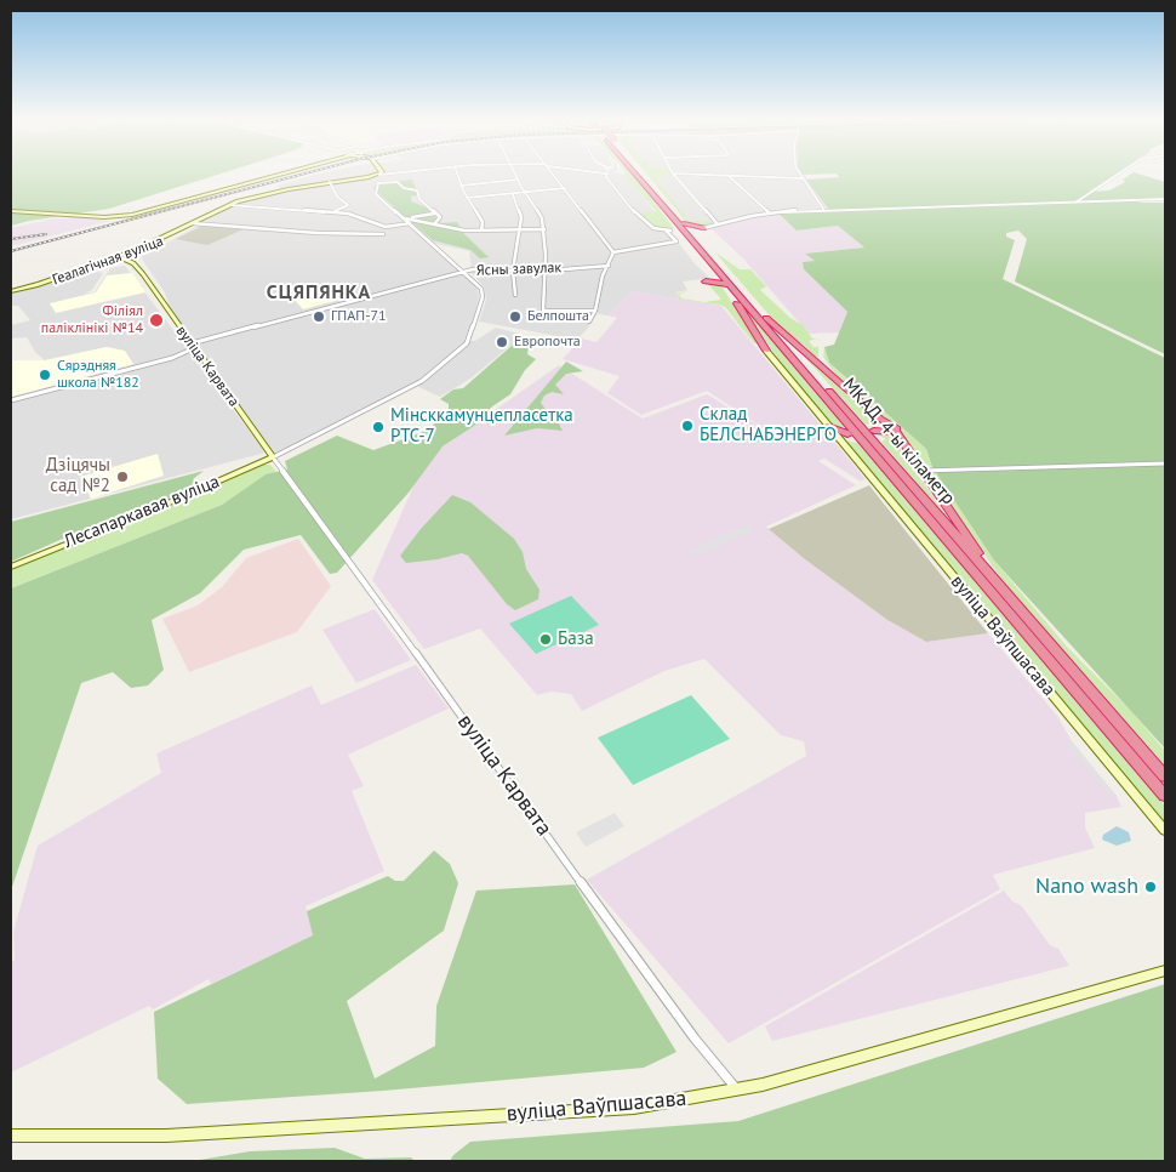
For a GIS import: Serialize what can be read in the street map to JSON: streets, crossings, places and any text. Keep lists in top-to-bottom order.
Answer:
{
  "streets": {
    "highway": ["МКАД, 4-ы кіламетр"],
    "main road": ["вуліца Ваўпшасава"],
    "street": [
      "Геалагічная вуліца",
      "Ясны завулак",
      "вуліца Карвата",
      "Лесапаркавая вуліца"
    ]
  },
  "crossings": [
    ["Геалагічная вуліца", "вуліца Карвата"],
    ["Ясны завулак", "вуліца Карвата"],
    ["вуліца Карвата", "Лесапаркавая вуліца"],
    ["вуліца Карвата", "вуліца Ваўпшасава"]
  ],
  "districts": ["СЦЯПЯНКА"],
  "places": [
    "ГПАП-71",
    "Белпошта",
    "Філіял паліклінікі №14",
    "Европочта",
    "Сярэдняя школа №182",
    "Склад БЕЛСНАБЭНЕРГО",
    "Мінсккамунцепласетка РТС-7",
    "Дзіцячы сад №2",
    "База",
    "Nano wash"
  ]
}
